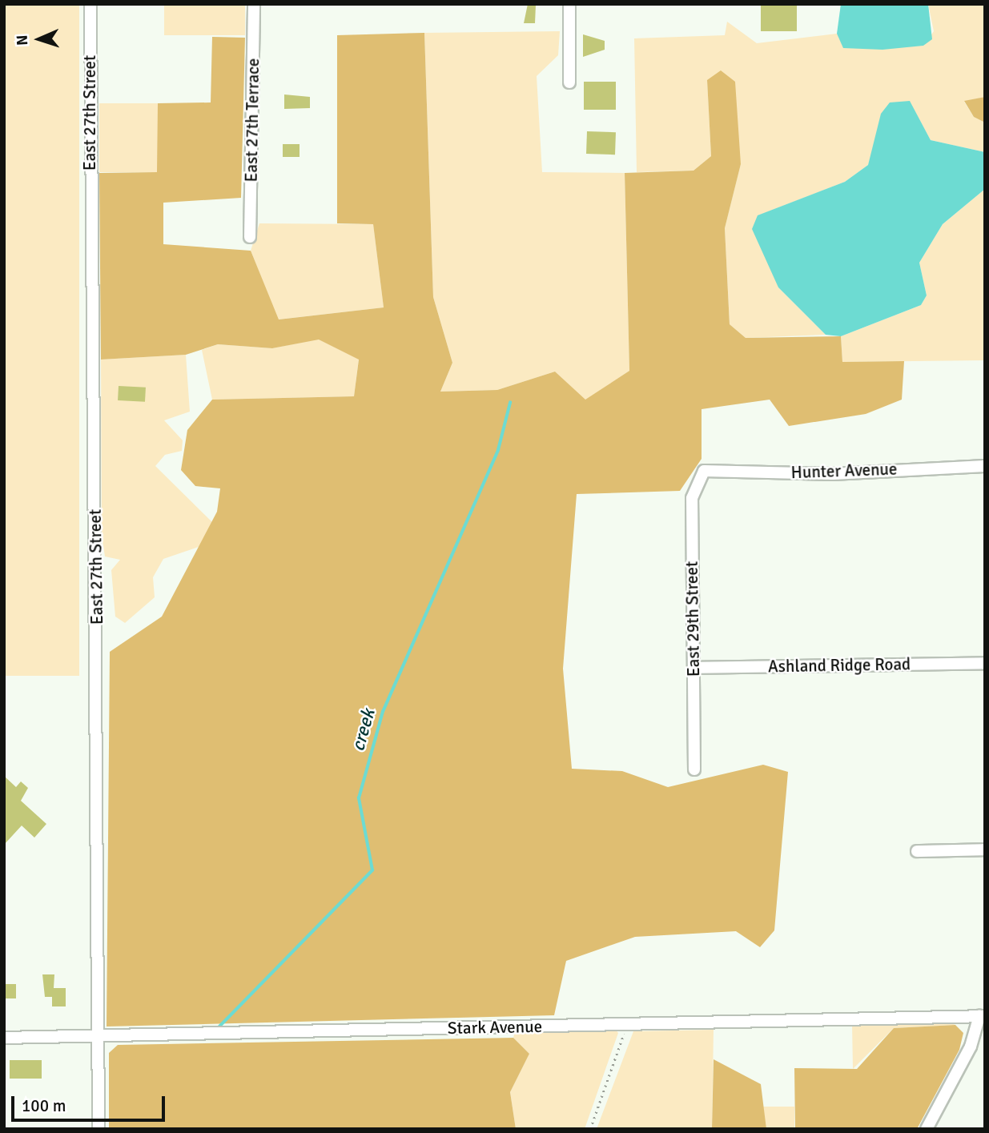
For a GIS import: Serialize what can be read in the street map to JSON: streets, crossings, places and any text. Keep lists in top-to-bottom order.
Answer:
{
  "streets": {
    "street": [
      "East 27th Street",
      "East 27th Terrace",
      "Hunter Avenue",
      "East 29th Street",
      "Ashland Ridge Road",
      "Stark Avenue"
    ]
  },
  "crossings": [
    ["East 27th Street", "Stark Avenue"],
    ["Hunter Avenue", "East 29th Street"],
    ["East 29th Street", "Ashland Ridge Road"]
  ],
  "water": ["creek"],
  "scale_bar": "100 m",
  "north": "left"
}
